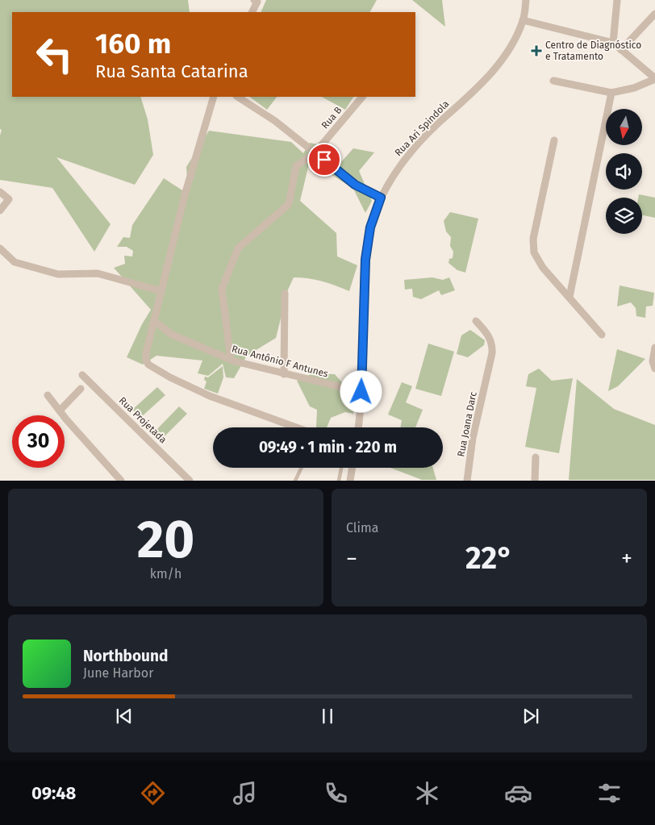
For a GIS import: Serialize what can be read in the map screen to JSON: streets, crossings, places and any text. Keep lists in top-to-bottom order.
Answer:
{
  "streets": {
    "street": [
      "Rua B",
      "Rua Ari Spindola",
      "Rua Antônio F Antunes",
      "Rua Projetada",
      "Rua Joana Darc"
    ]
  },
  "crossings": [
    ["Rua B", "Rua Antônio F Antunes"],
    ["Rua Ari Spindola", "Rua Antônio F Antunes"]
  ],
  "places": {
    "health": ["Centro de Diagnóstico e Tratamento"]
  },
  "north": "bottom",
  "page": {
    "turn": ["160 m", "Rua Santa Catarina"],
    "limit": "30",
    "trip": "09:49 · 1 min · 220 m",
    "tile": [
      ["20", "km/h"],
      "Clima"
    ],
    "heat": ["−", "22°", "+"],
    "song": ["Northbound", "June Harbor"],
    "tabs": "09:48"
  }
}
